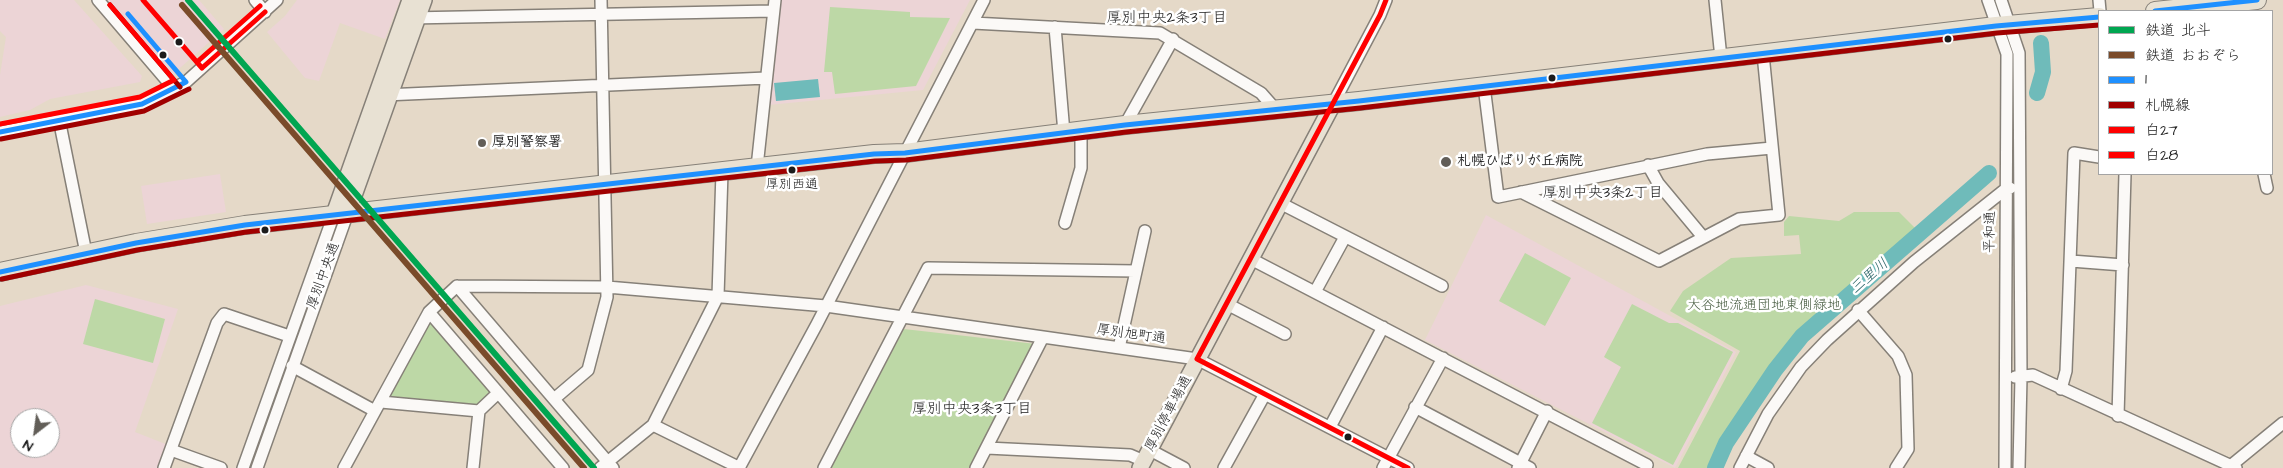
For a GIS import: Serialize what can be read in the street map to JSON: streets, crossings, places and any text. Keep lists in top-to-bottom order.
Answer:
{
  "streets": {
    "main road": ["厚別中央通", "厚別停車場通"],
    "street": ["平和通", "厚別旭町通"]
  },
  "crossings": [
    ["厚別旭町通", "厚別停車場通"]
  ],
  "districts": ["厚別中央2条3丁目", "厚別中央3条2丁目", "厚別中央3条3丁目"],
  "water": ["三里川"],
  "parks": ["大谷地流通団地東側緑地"],
  "places": ["厚別警察署", "札幌ひばりが丘病院", "厚別西通"],
  "lines": [
    "rail line 北斗",
    "transit line 1",
    "transit line 白27",
    "rail line おおぞら",
    "transit line 札幌線",
    "transit line 白28"
  ],
  "legend": [
    "鉄道 北斗",
    "鉄道 おおぞら",
    "1",
    "札幌線",
    "白27",
    "白28"
  ],
  "north": "bottom left"
}
